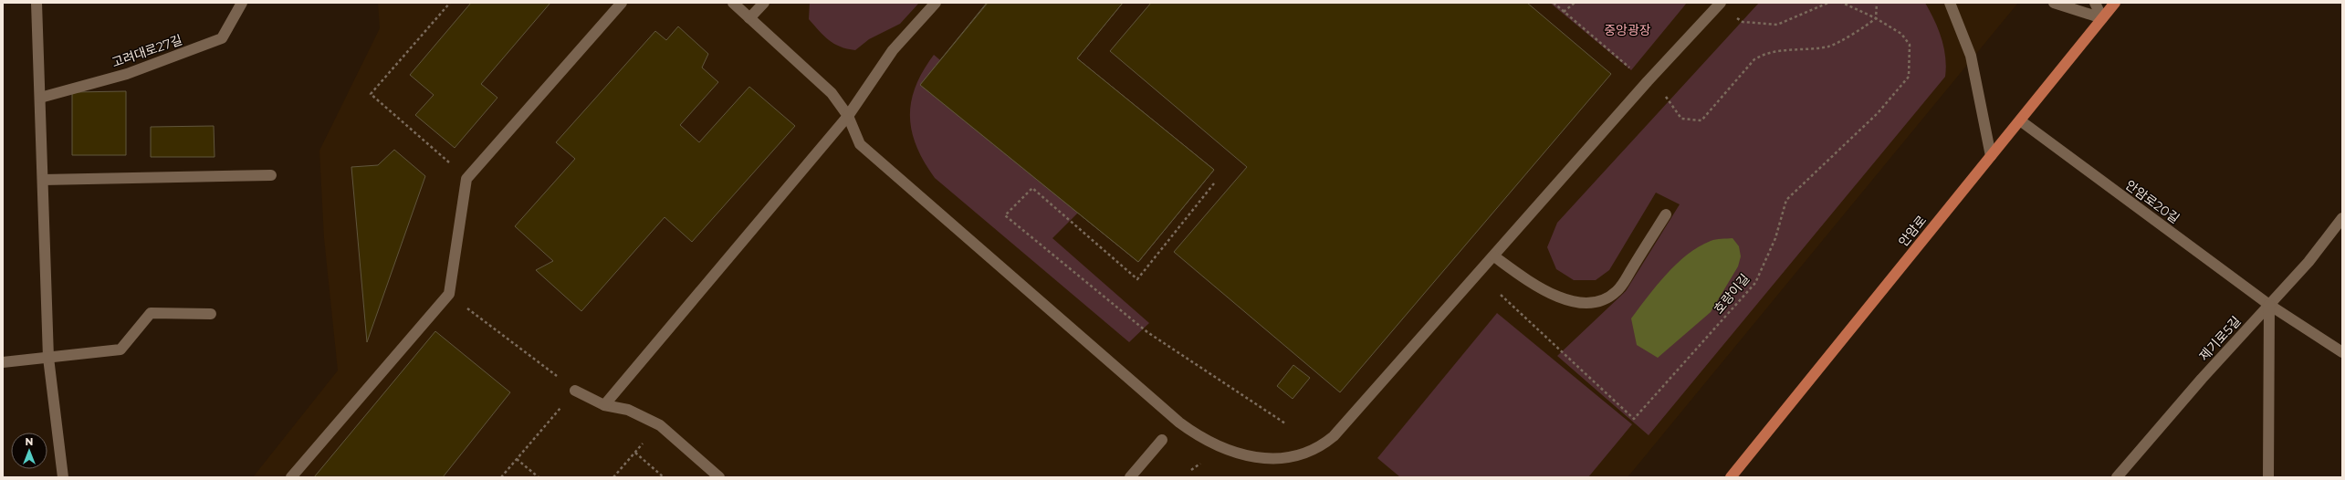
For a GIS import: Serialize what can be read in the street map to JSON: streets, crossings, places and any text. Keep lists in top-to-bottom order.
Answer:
{
  "streets": {
    "main road": ["안암로"],
    "street": ["고려대로27길", "안암로20길", "제기로5길"],
    "path": ["호랑이길"]
  },
  "crossings": [
    ["안암로20길", "안암로"],
    ["안암로20길", "제기로5길"]
  ],
  "parks": ["중앙광장"],
  "north": "top"
}
